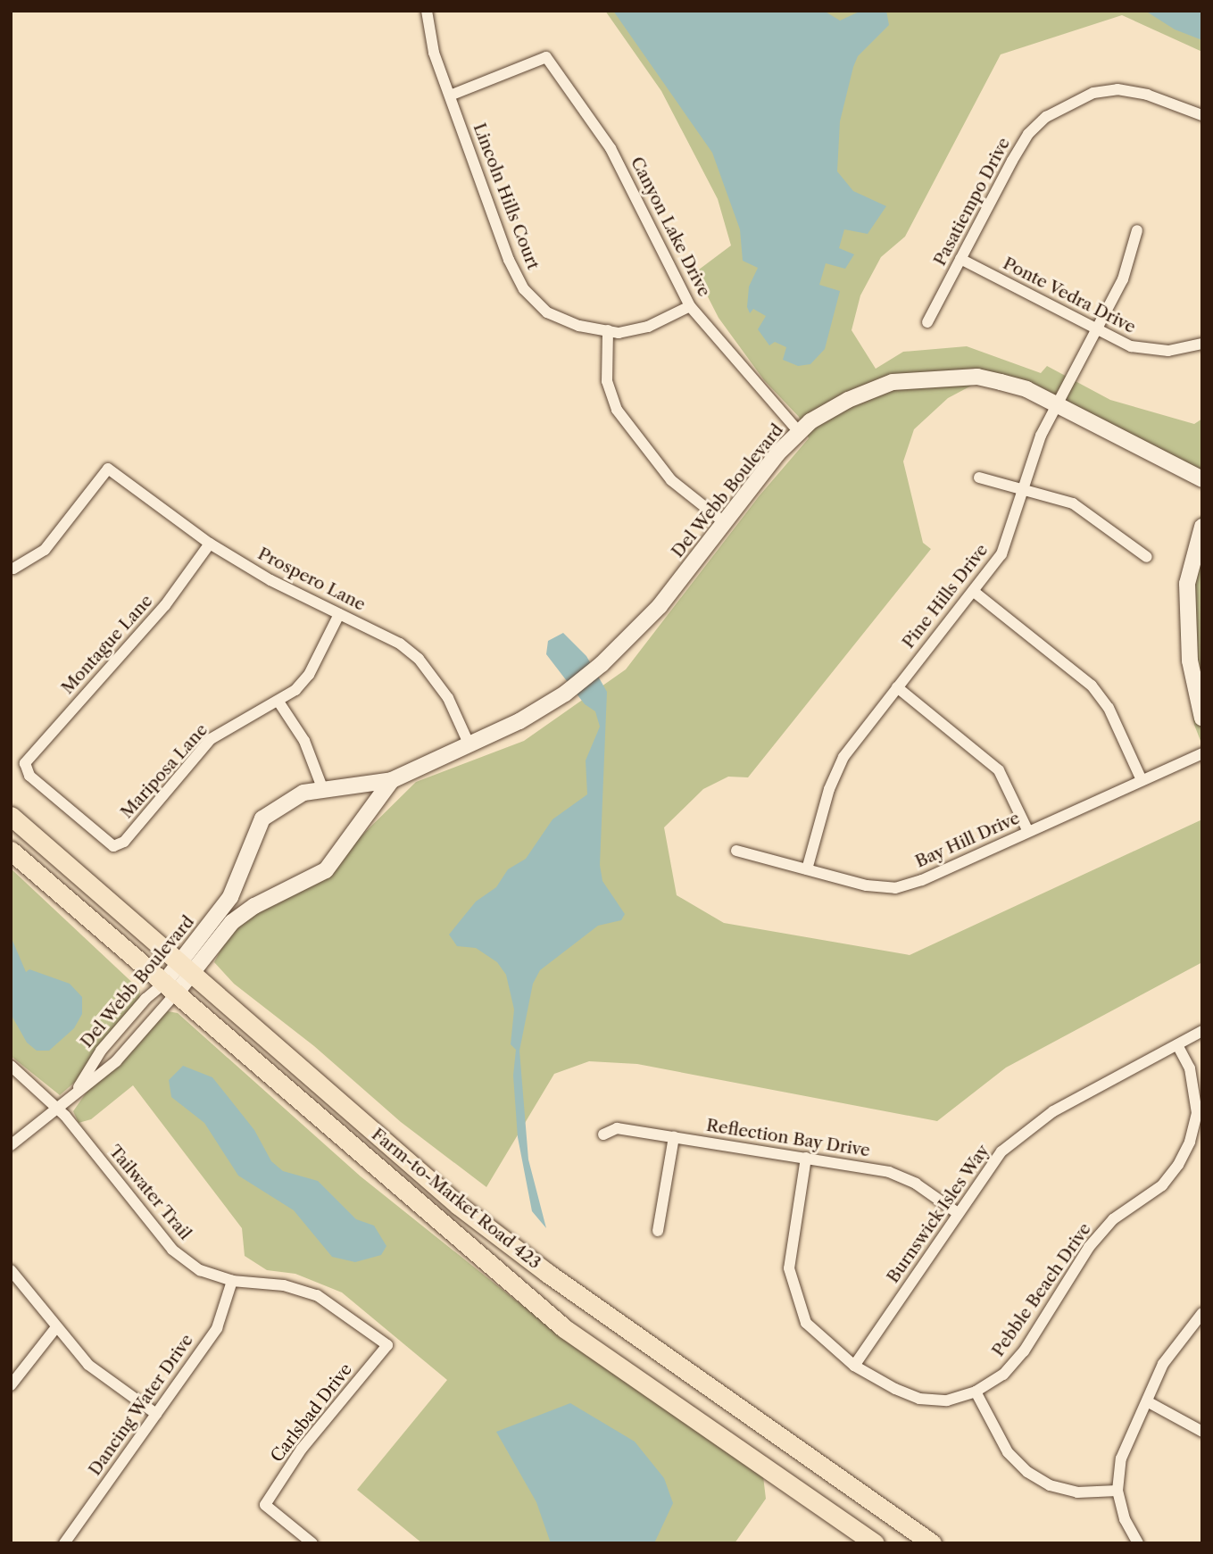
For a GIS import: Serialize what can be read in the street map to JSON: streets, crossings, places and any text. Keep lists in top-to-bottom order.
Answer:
{
  "streets": {
    "main road": ["Farm-to-Market Road 423"],
    "street": [
      "Lincoln Hills Court",
      "Pasatiempo Drive",
      "Canyon Lake Drive",
      "Ponte Vedra Drive",
      "Del Webb Boulevard",
      "Prospero Lane",
      "Pine Hills Drive",
      "Montague Lane",
      "Mariposa Lane",
      "Bay Hill Drive",
      "Reflection Bay Drive",
      "Tailwater Trail",
      "Burnswick Isles Way",
      "Pebble Beach Drive",
      "Dancing Water Drive",
      "Carlsbad Drive"
    ]
  },
  "crossings": [
    ["Lincoln Hills Court", "Canyon Lake Drive"],
    ["Pasatiempo Drive", "Ponte Vedra Drive"],
    ["Canyon Lake Drive", "Del Webb Boulevard"],
    ["Ponte Vedra Drive", "Pine Hills Drive"],
    ["Del Webb Boulevard", "Prospero Lane"],
    ["Del Webb Boulevard", "Pine Hills Drive"],
    ["Del Webb Boulevard", "Tailwater Trail"],
    ["Del Webb Boulevard", "Farm-to-Market Road 423"],
    ["Prospero Lane", "Montague Lane"],
    ["Prospero Lane", "Mariposa Lane"],
    ["Pine Hills Drive", "Bay Hill Drive"],
    ["Montague Lane", "Mariposa Lane"],
    ["Reflection Bay Drive", "Burnswick Isles Way"],
    ["Reflection Bay Drive", "Pebble Beach Drive"],
    ["Tailwater Trail", "Dancing Water Drive"],
    ["Tailwater Trail", "Carlsbad Drive"],
    ["Burnswick Isles Way", "Pebble Beach Drive"]
  ]
}
